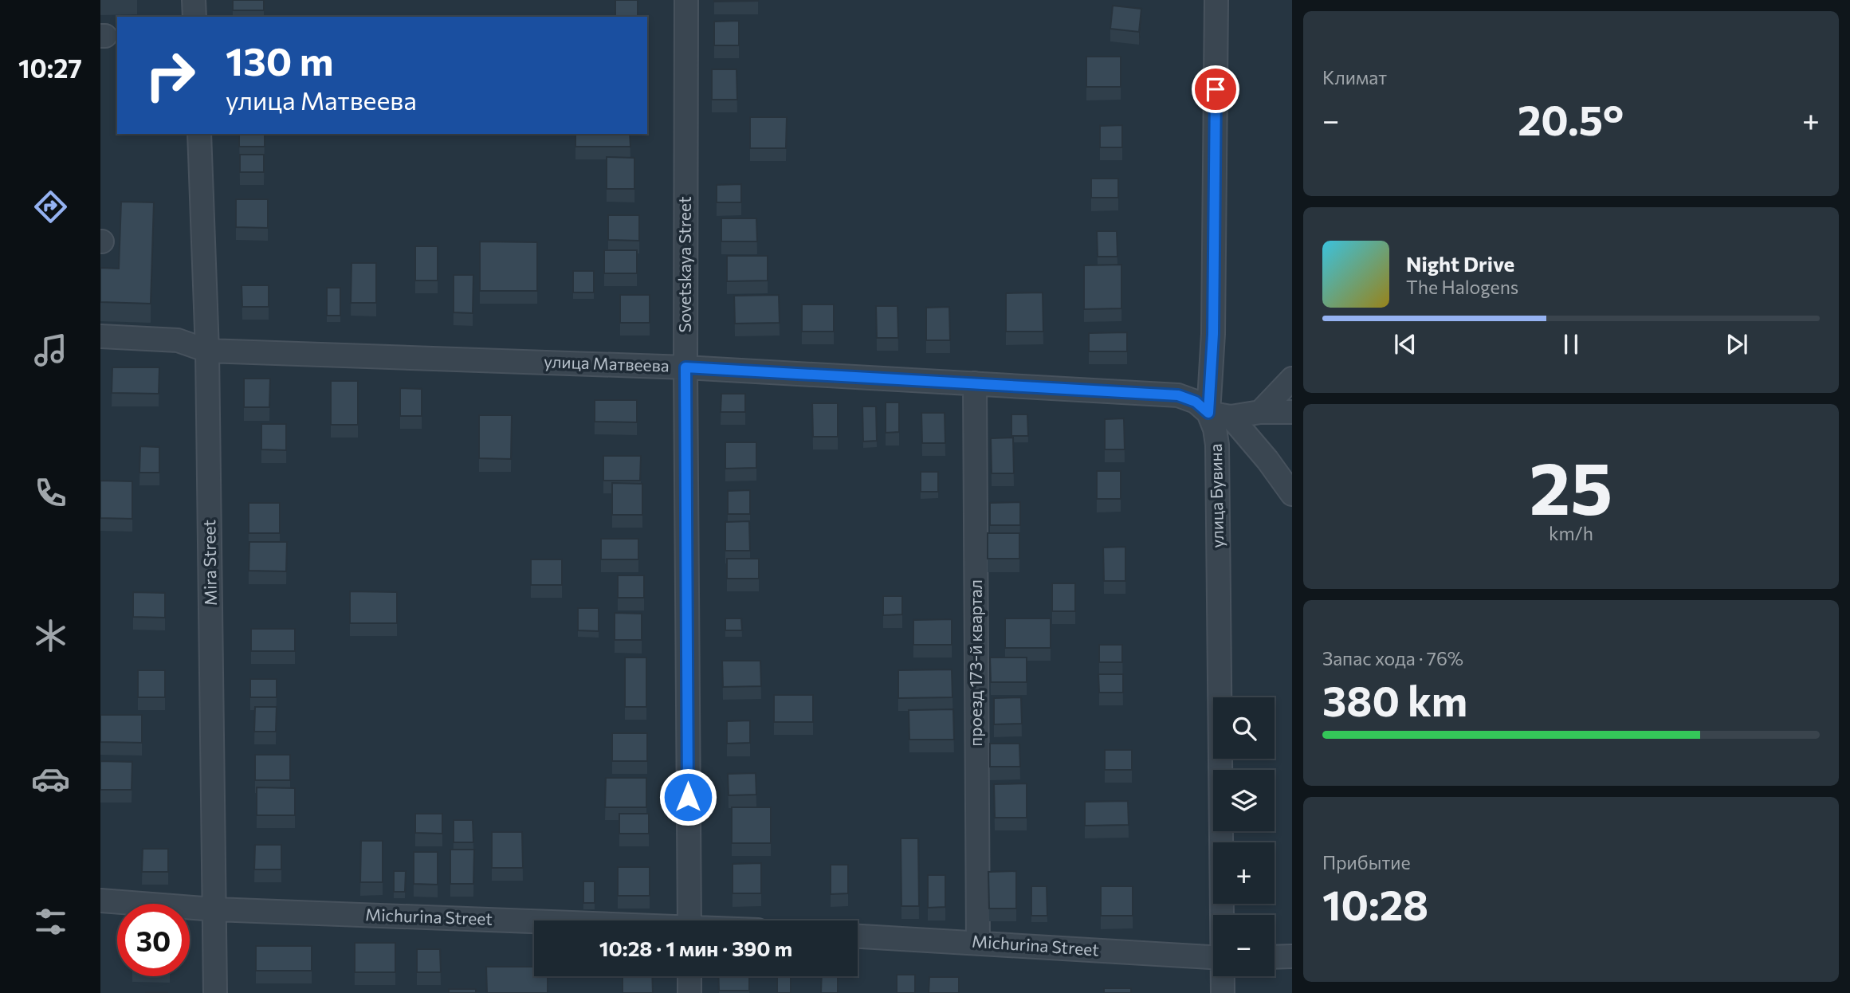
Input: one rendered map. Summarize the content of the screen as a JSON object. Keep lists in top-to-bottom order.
{
  "streets": {
    "street": [
      "Sovetskaya Street",
      "улица Матвеева",
      "улица Бувина",
      "Mira Street",
      "проезд 173-й квартал",
      "Michurina Street"
    ]
  },
  "crossings": [
    ["Sovetskaya Street", "улица Матвеева"],
    ["улица Матвеева", "улица Бувина"],
    ["улица Матвеева", "Mira Street"],
    ["улица Матвеева", "проезд 173-й квартал"],
    ["Mira Street", "Michurina Street"],
    ["проезд 173-й квартал", "Michurina Street"]
  ],
  "page": {
    "tabs": "10:27",
    "tile": [
      "Климат",
      ["25", "km/h"],
      ["Запас хода · 76%", "380 km"],
      ["Прибытие", "10:28"]
    ],
    "turn": ["130 m", "улица Матвеева"],
    "heat": ["−", "20.5°", "+"],
    "song": ["Night Drive", "The Halogens"],
    "map_buttons": ["+", "−"],
    "limit": "30",
    "trip": "10:28 · 1 мин · 390 m"
  }
}
